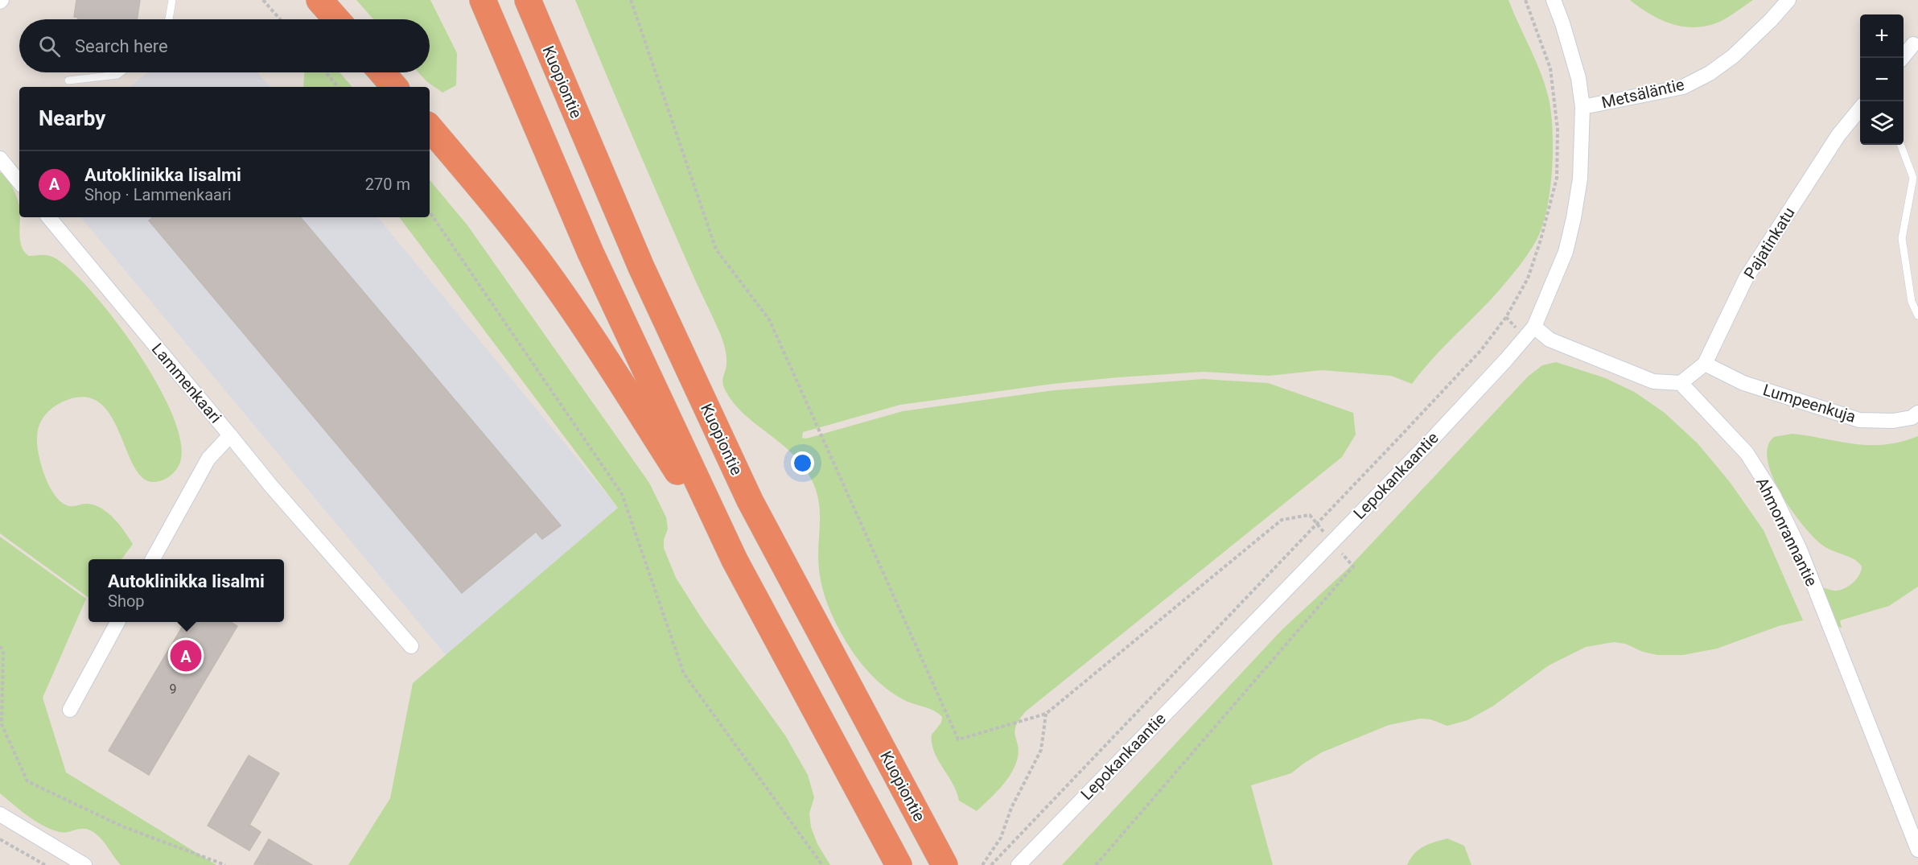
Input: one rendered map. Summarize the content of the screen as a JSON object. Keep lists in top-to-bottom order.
{
  "streets": {
    "highway": ["Kuopiontie"],
    "street": [
      "Metsäläntie",
      "Pajatinkatu",
      "Lammenkaari",
      "Lumpeenkuja",
      "Lepokankaantie",
      "Ahmonrannantie"
    ]
  },
  "crossings": [
    ["Metsäläntie", "Lepokankaantie"],
    ["Pajatinkatu", "Lumpeenkuja"],
    ["Pajatinkatu", "Ahmonrannantie"]
  ],
  "house_numbers": ["9"],
  "page": {
    "map_buttons": ["+", "−"],
    "search": "Search here",
    "heading": "Nearby",
    "list": [
      {
        "mark": "A",
        "name": "Autoklinikka Iisalmi",
        "note": "Shop · Lammenkaari",
        "value": "270 m"
      }
    ],
    "popup": ["Autoklinikka Iisalmi", "Shop"],
    "pins": "A"
  }
}
